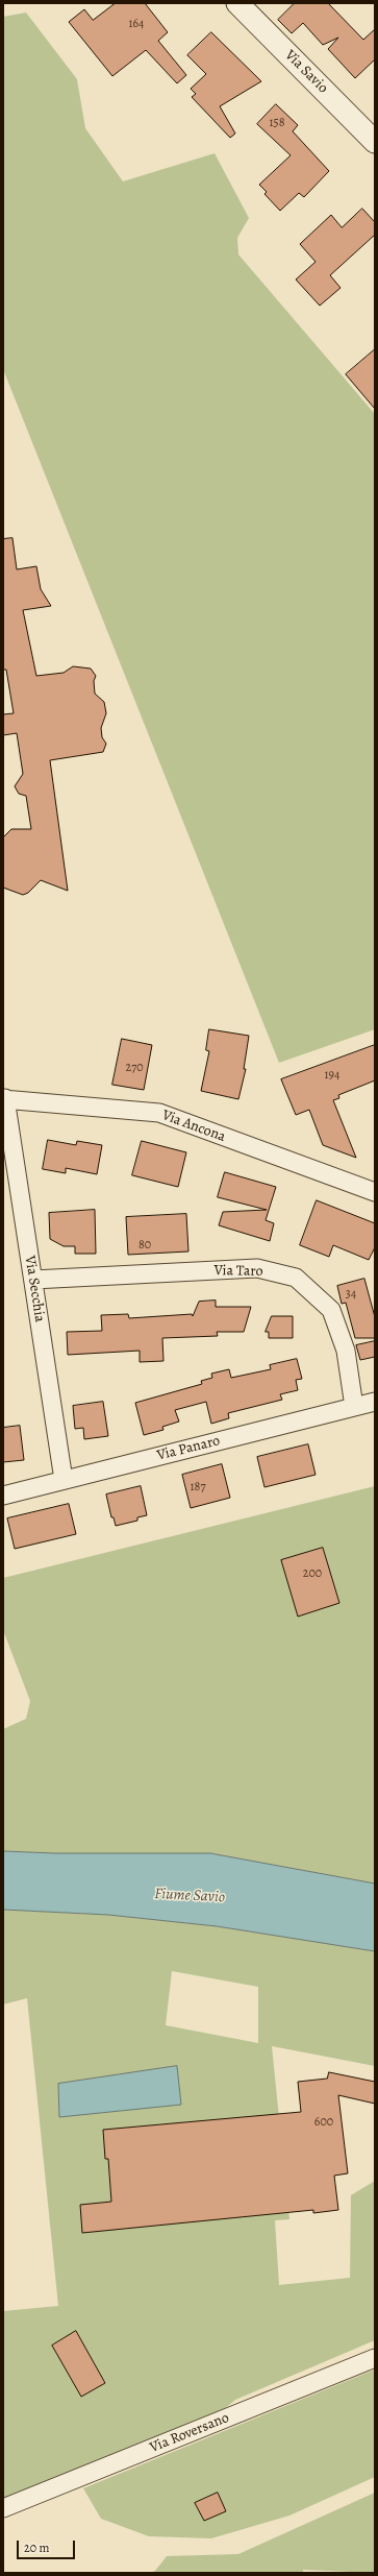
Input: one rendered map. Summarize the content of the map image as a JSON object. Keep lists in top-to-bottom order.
{
  "streets": {
    "street": [
      "Via Savio",
      "Via Ancona",
      "Via Taro",
      "Via Secchia",
      "Via Panaro",
      "Via Roversano"
    ]
  },
  "crossings": [
    ["Via Ancona", "Via Secchia"],
    ["Via Taro", "Via Secchia"],
    ["Via Taro", "Via Panaro"],
    ["Via Secchia", "Via Panaro"]
  ],
  "water": ["Fiume Savio"],
  "house_numbers": [
    "164",
    "158",
    "270",
    "194",
    "80",
    "34",
    "187",
    "200",
    "600"
  ],
  "scale_bar": "20 m"
}
